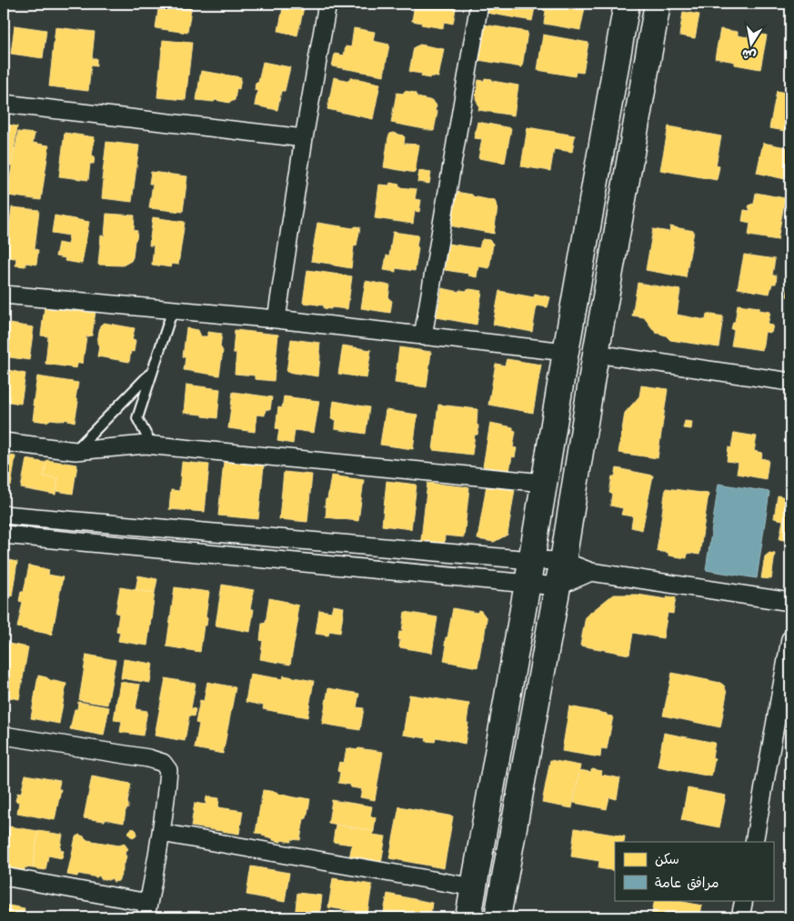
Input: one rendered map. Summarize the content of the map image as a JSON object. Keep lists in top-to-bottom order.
{
  "legend": ["سكن", "مرافق عامة"],
  "north": "bottom"
}
